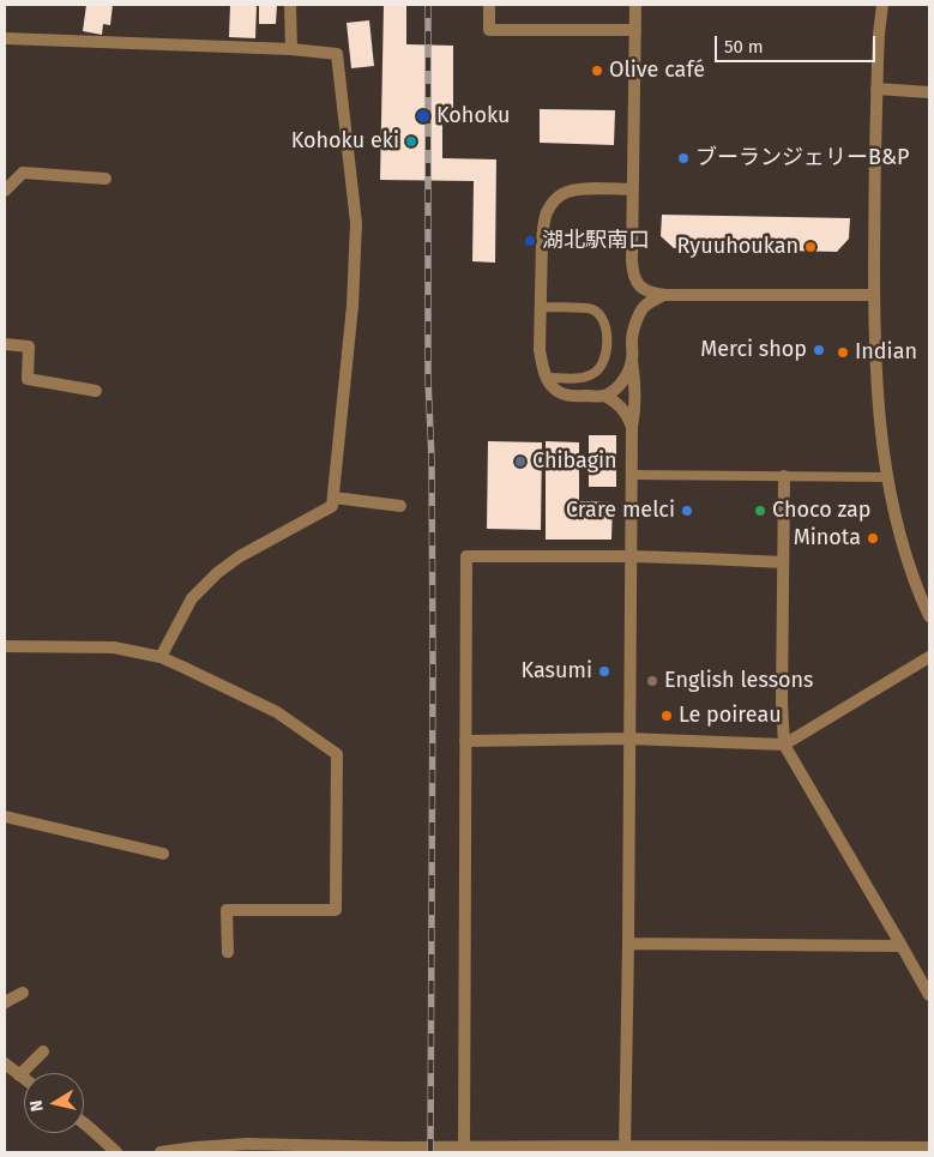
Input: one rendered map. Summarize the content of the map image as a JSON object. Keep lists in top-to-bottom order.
{
  "places": [
    "Olive café",
    "Kohoku",
    "Kohoku eki",
    "ブーランジェリーB&P",
    "湖北駅南口",
    "Ryuuhoukan",
    "Merci shop",
    "Indian",
    "Chibagin",
    "Crare melci",
    "Choco zap",
    "Minota",
    "Kasumi",
    "English lessons",
    "Le poireau"
  ],
  "scale_bar": "50 m",
  "north": "left"
}
